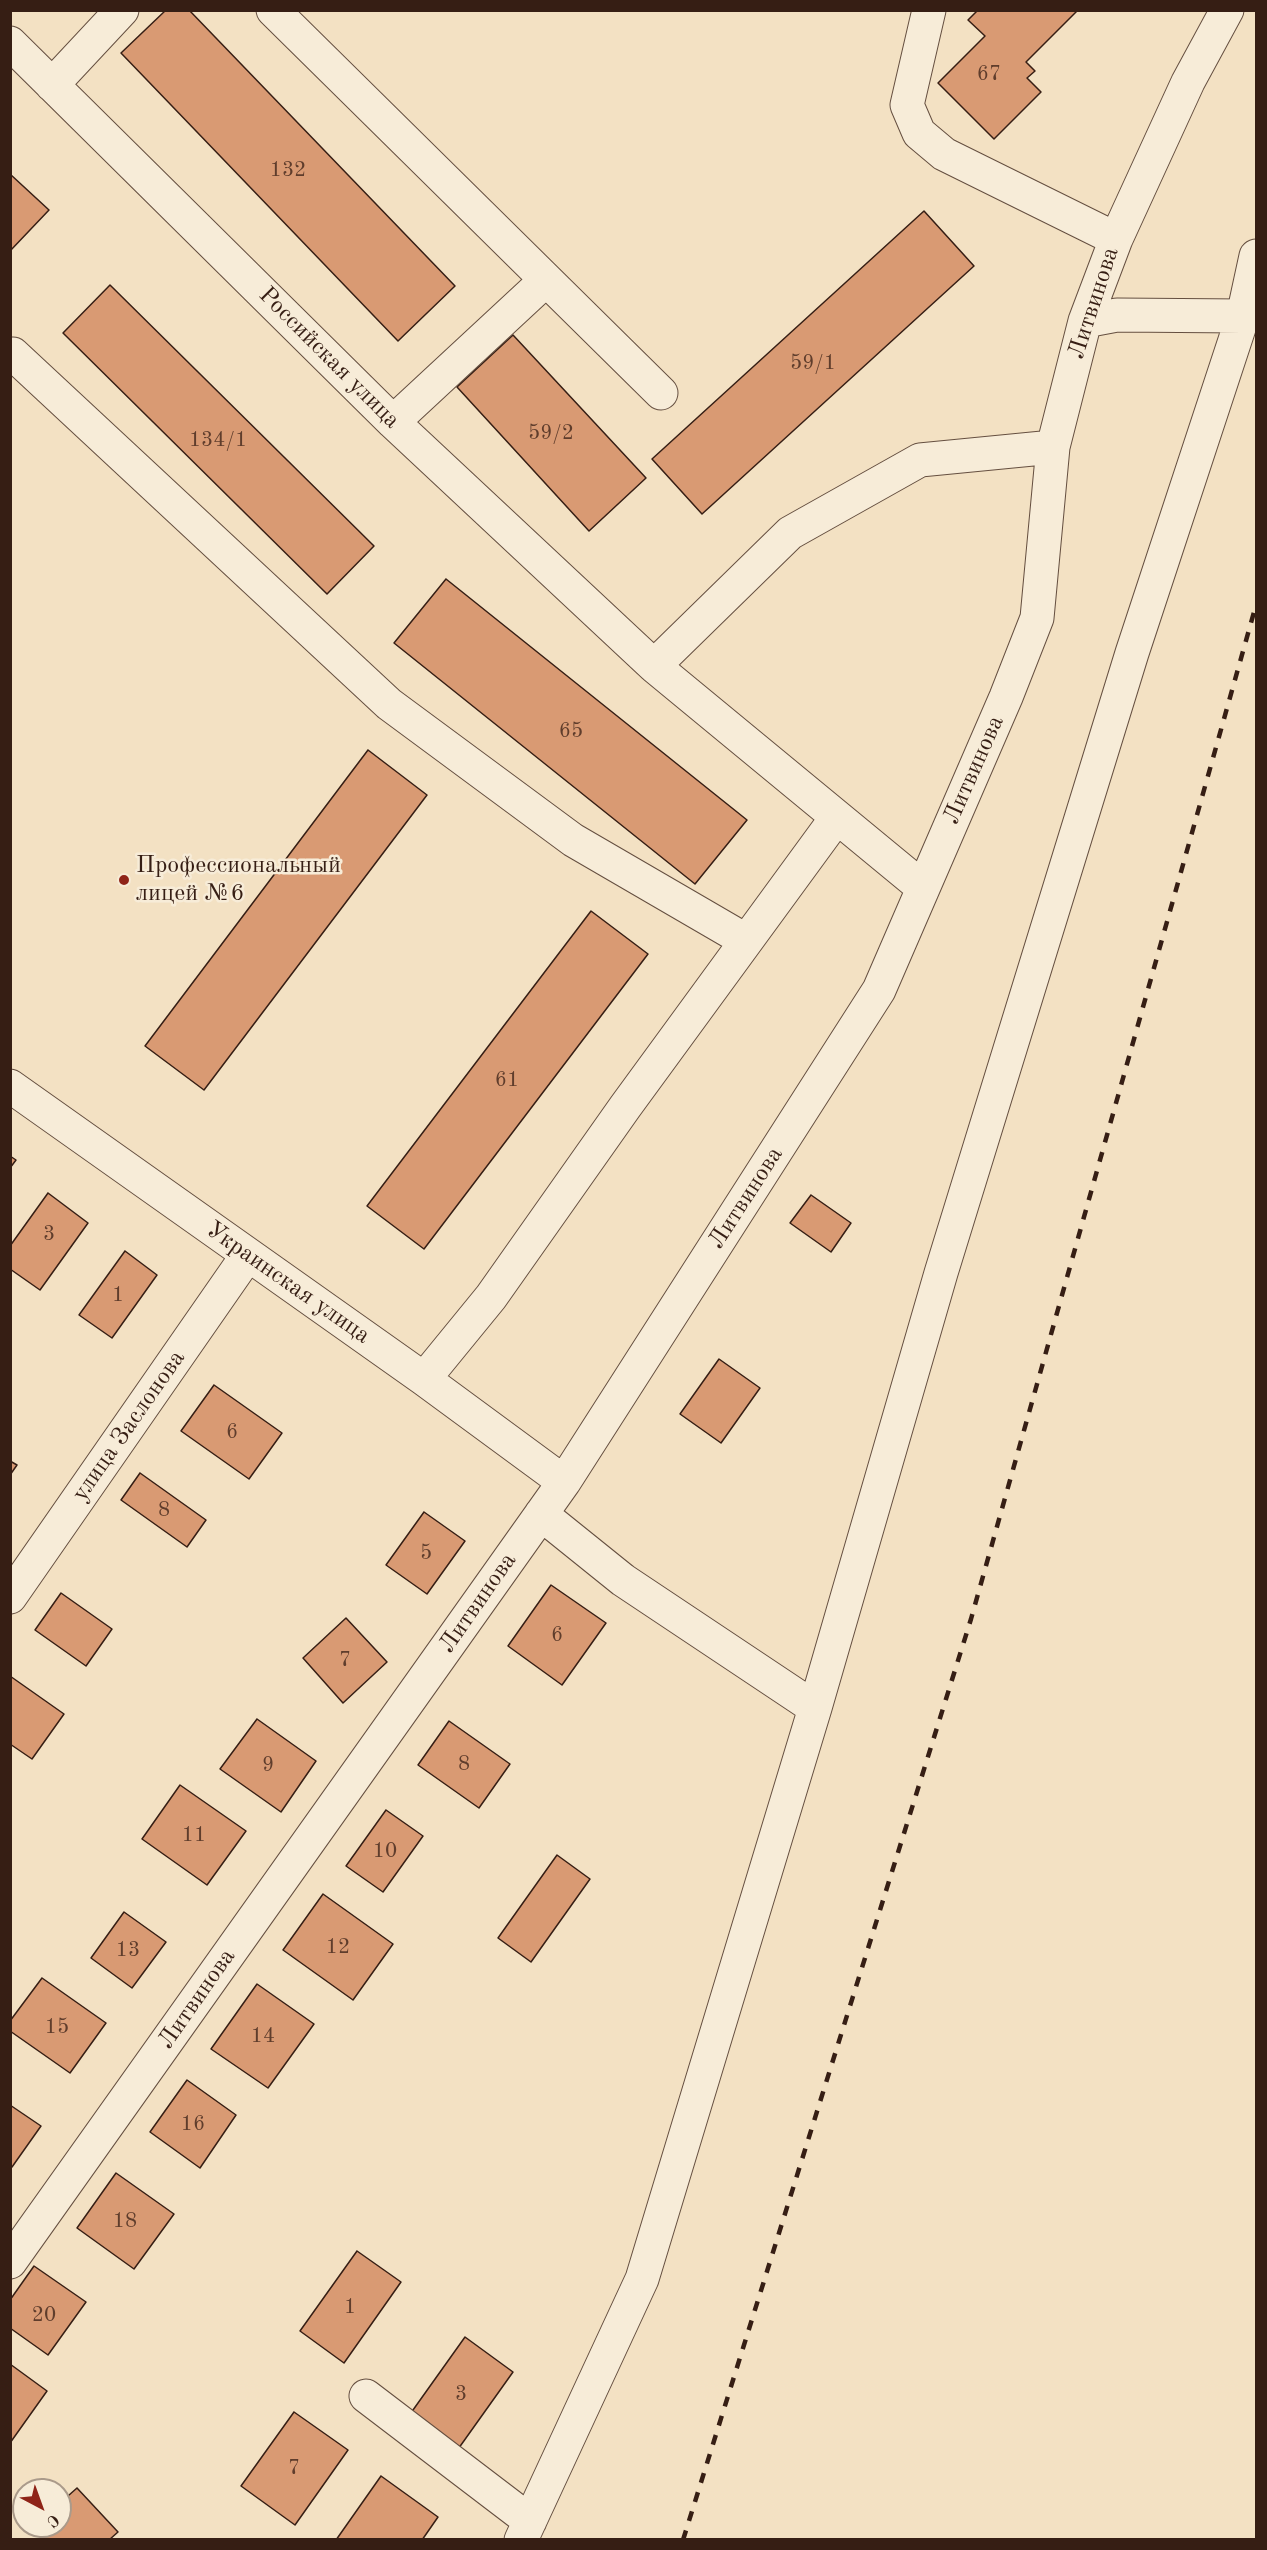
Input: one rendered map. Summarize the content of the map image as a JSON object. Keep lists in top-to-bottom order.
{
  "streets": {
    "street": [
      "Литвинова",
      "Российская улица",
      "Украинская улица",
      "улица Заслонова"
    ]
  },
  "crossings": [
    ["Литвинова", "Российская улица"],
    ["Литвинова", "Украинская улица"],
    ["Украинская улица", "улица Заслонова"]
  ],
  "places": ["Профессиональный лицей №6"],
  "house_numbers": [
    "67",
    "132",
    "59/1",
    "59/2",
    "134/1",
    "65",
    "61",
    "3",
    "1",
    "6",
    "8",
    "5",
    "6",
    "7",
    "8",
    "9",
    "11",
    "10",
    "12",
    "13",
    "15",
    "14",
    "16",
    "18",
    "1",
    "20",
    "3",
    "7"
  ],
  "north": "bottom right"
}
